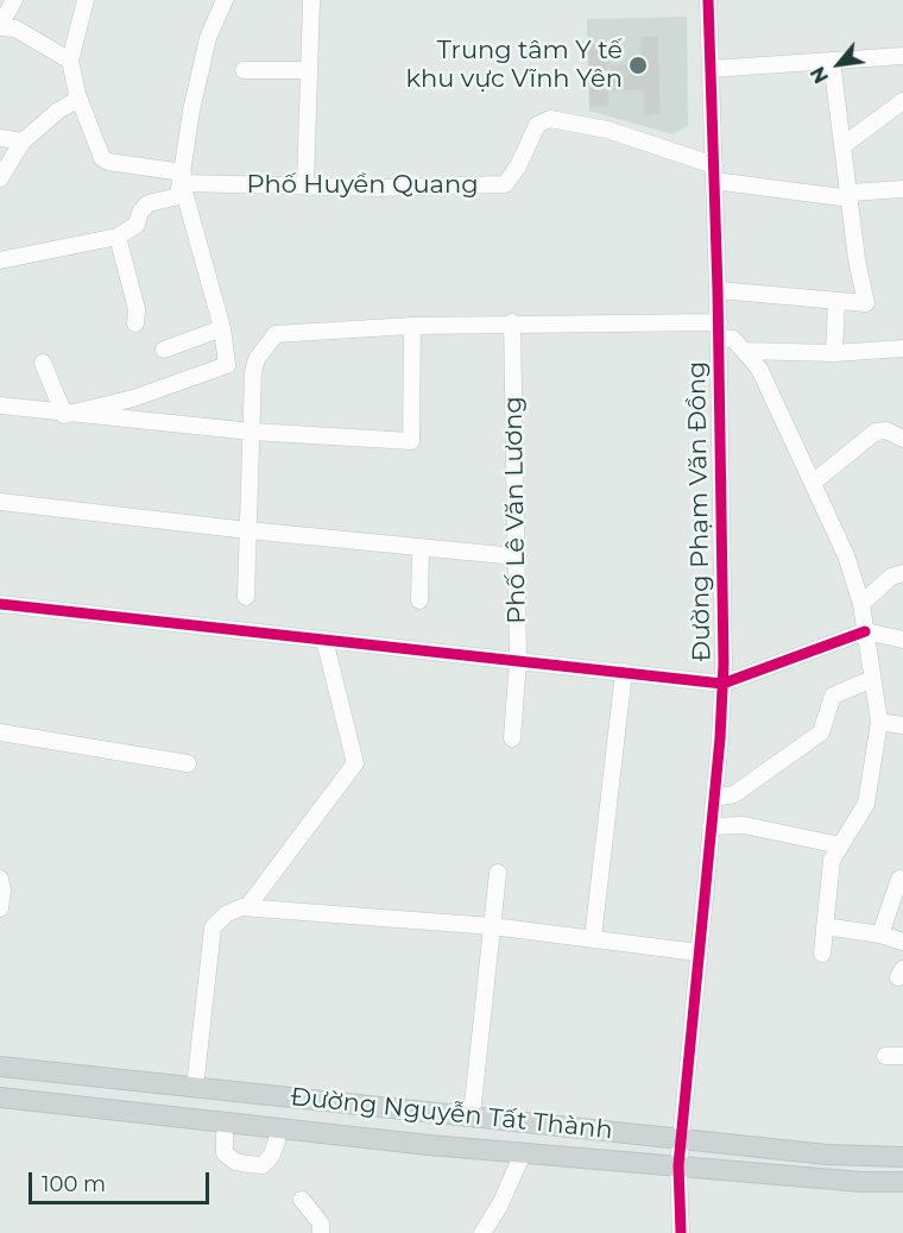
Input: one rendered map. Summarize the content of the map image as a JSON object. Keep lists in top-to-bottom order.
{
  "streets": {
    "main road": ["Đường Nguyễn Tất Thành"],
    "street": ["Phố Huyền Quang", "Phố Lê Văn Lương", "Đường Phạm Văn Đồng"]
  },
  "crossings": [
    ["Phố Huyền Quang", "Đường Phạm Văn Đồng"],
    ["Đường Phạm Văn Đồng", "Đường Nguyễn Tất Thành"]
  ],
  "places": ["Trung tâm Y tế khu vực Vĩnh Yên"],
  "scale_bar": "100 m",
  "north": "bottom left"
}
